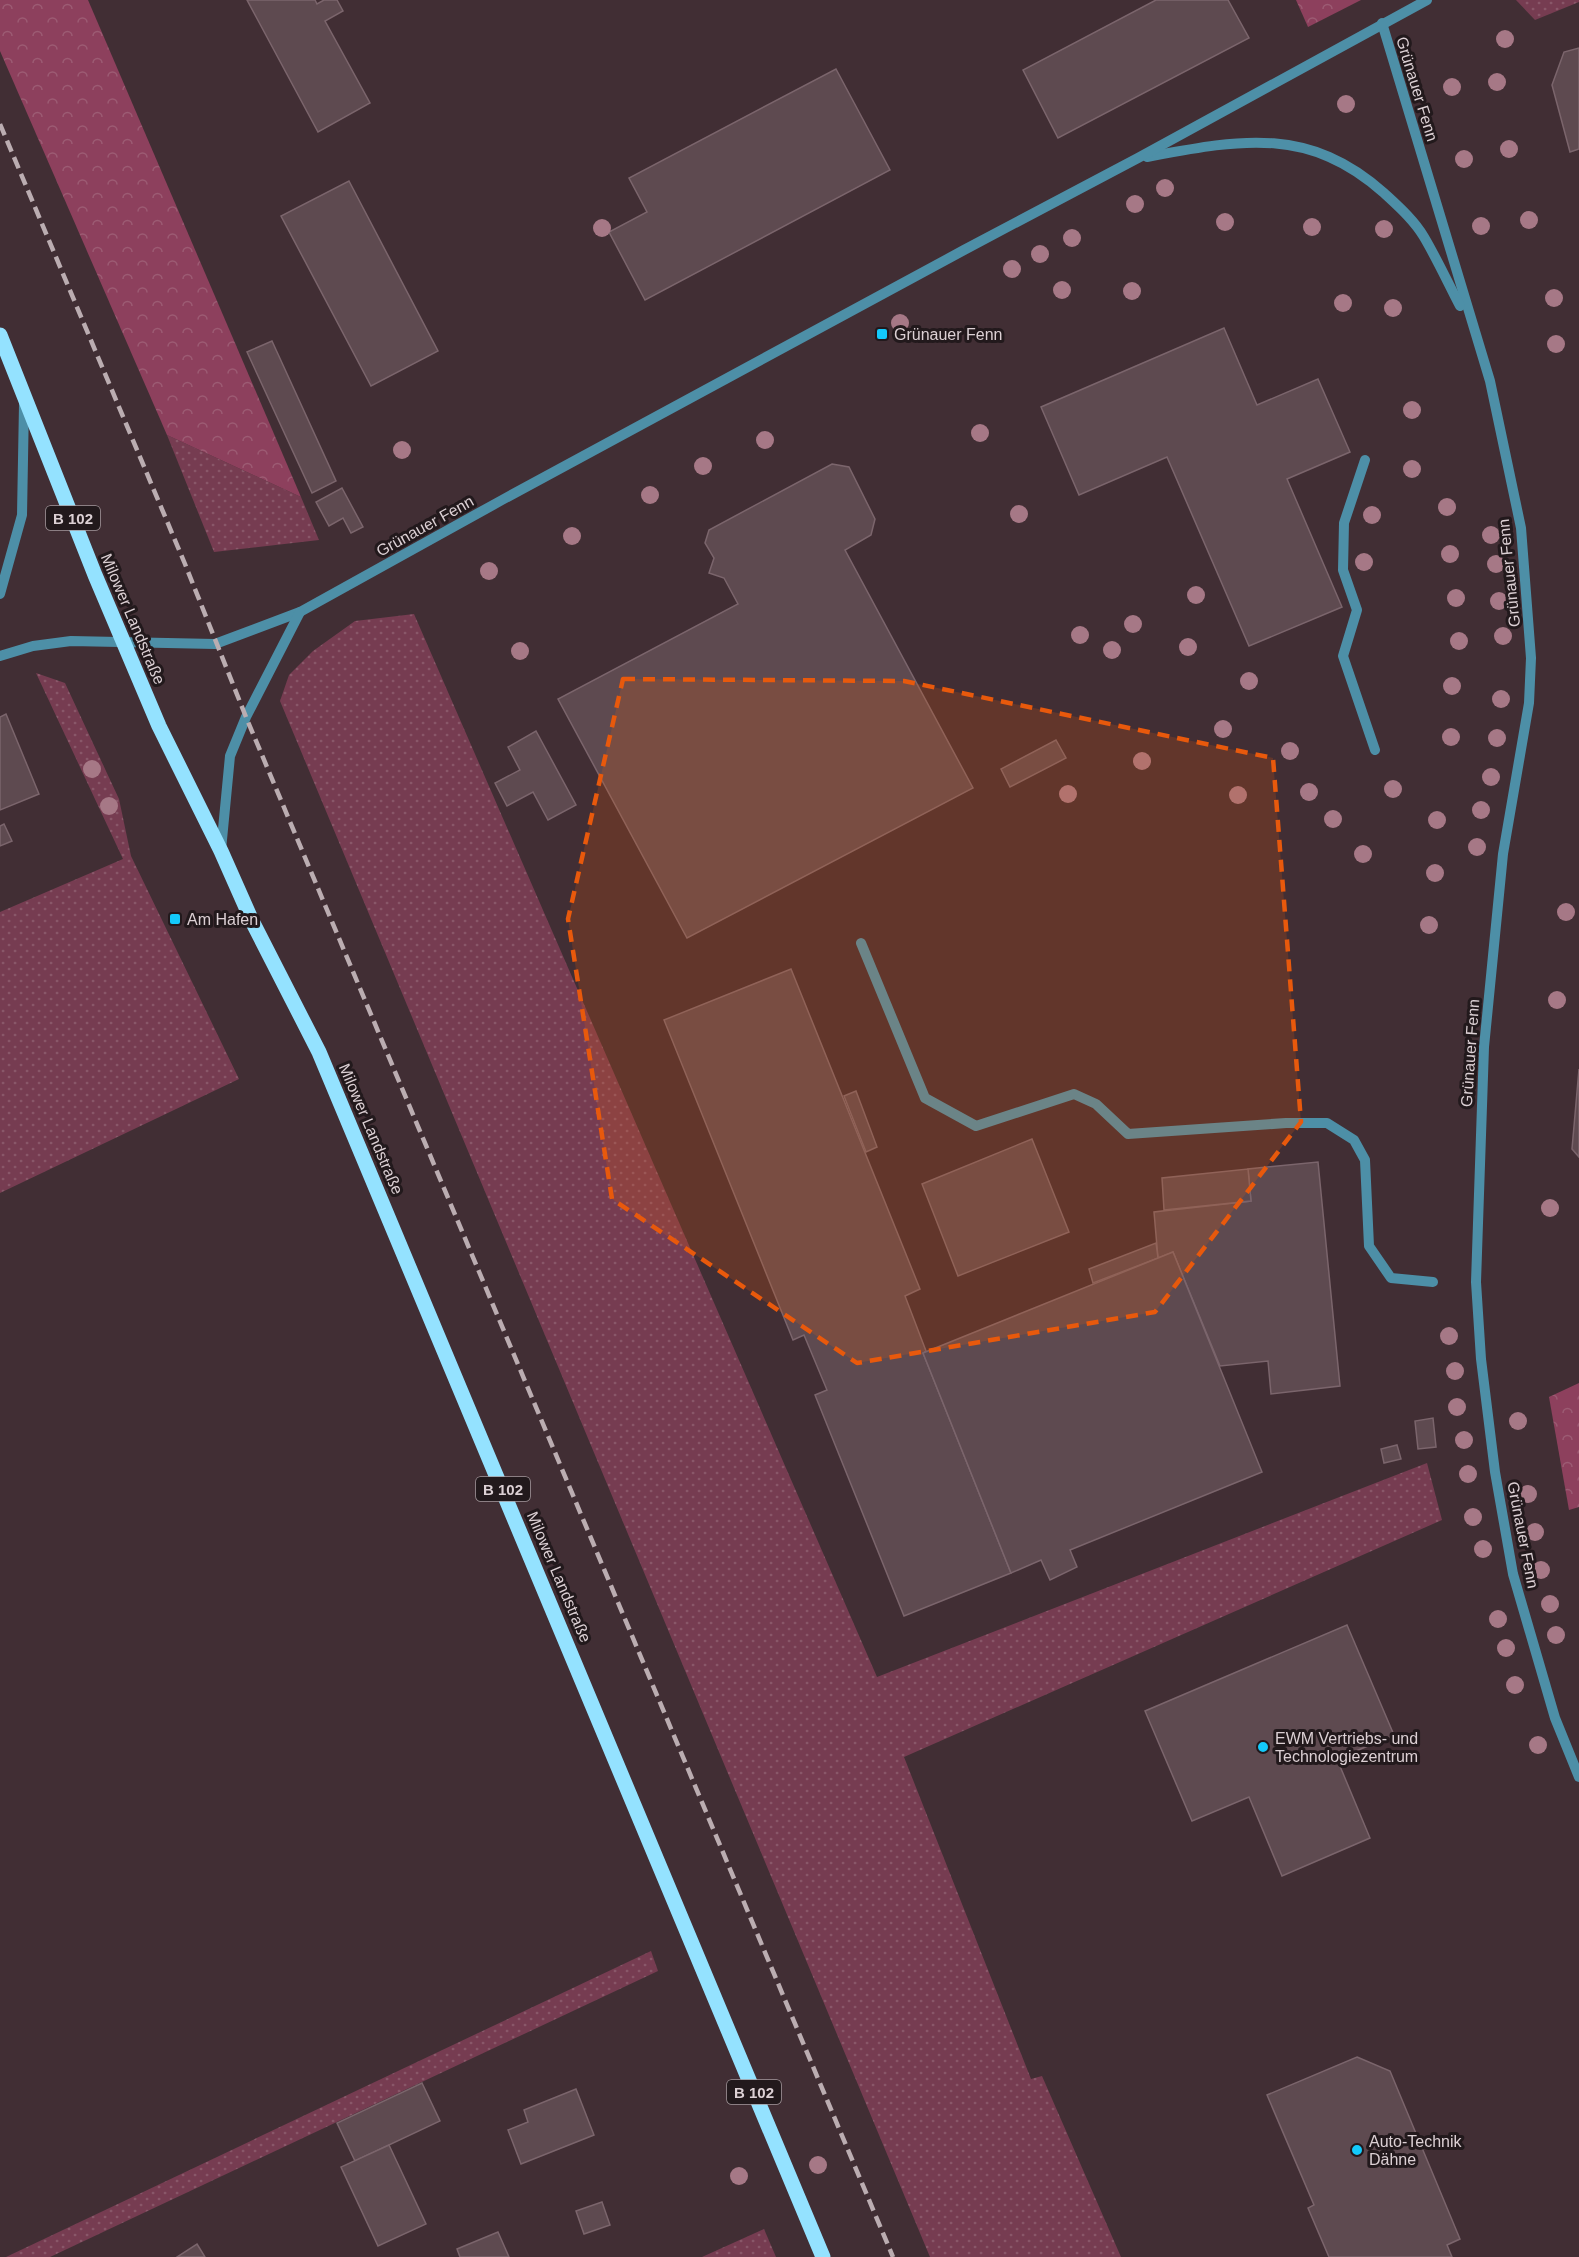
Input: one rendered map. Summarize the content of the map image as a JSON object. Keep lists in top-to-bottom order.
{
  "streets": {
    "main road": ["B 102", "Milower Landstraße"],
    "street": ["Grünauer Fenn"]
  },
  "crossings": [
    ["Grünauer Fenn", "Milower Landstraße"]
  ],
  "places": {
    "transit": ["Grünauer Fenn", "Am Hafen"],
    "other": ["EWM Vertriebs- und Technologiezentrum", "Auto-Technik Dähne"]
  }
}
